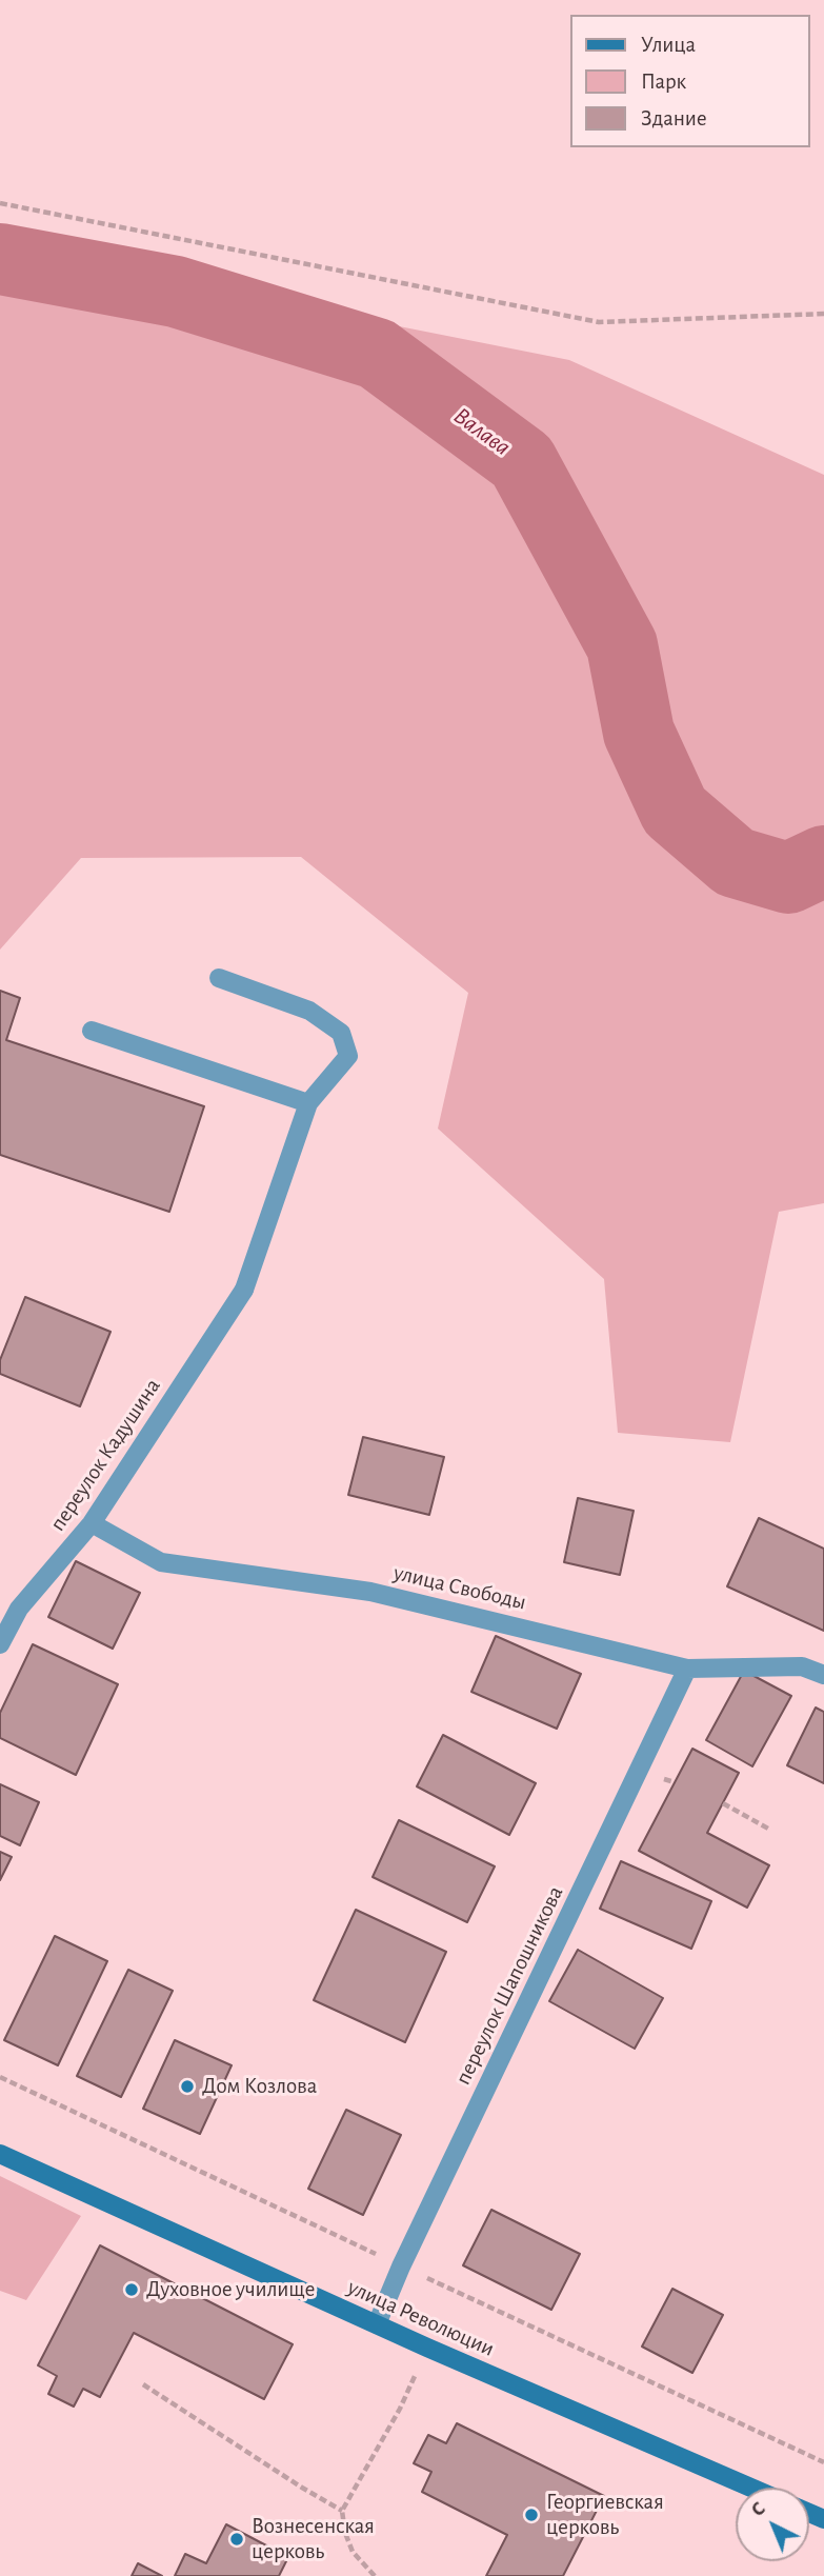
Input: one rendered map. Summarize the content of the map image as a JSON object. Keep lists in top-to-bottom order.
{
  "streets": {
    "main road": ["улица Революции"],
    "street": ["переулок Кадушина", "улица Свободы", "переулок Шапошникова"]
  },
  "crossings": [
    ["переулок Кадушина", "улица Свободы"],
    ["улица Свободы", "переулок Шапошникова"],
    ["переулок Шапошникова", "улица Революции"]
  ],
  "water": ["Валава"],
  "places": [
    "Дом Козлова",
    "Духовное училище",
    "Георгиевская церковь",
    "Вознесенская церковь"
  ],
  "legend": ["Улица", "Парк", "Здание"],
  "north": "top left"
}
